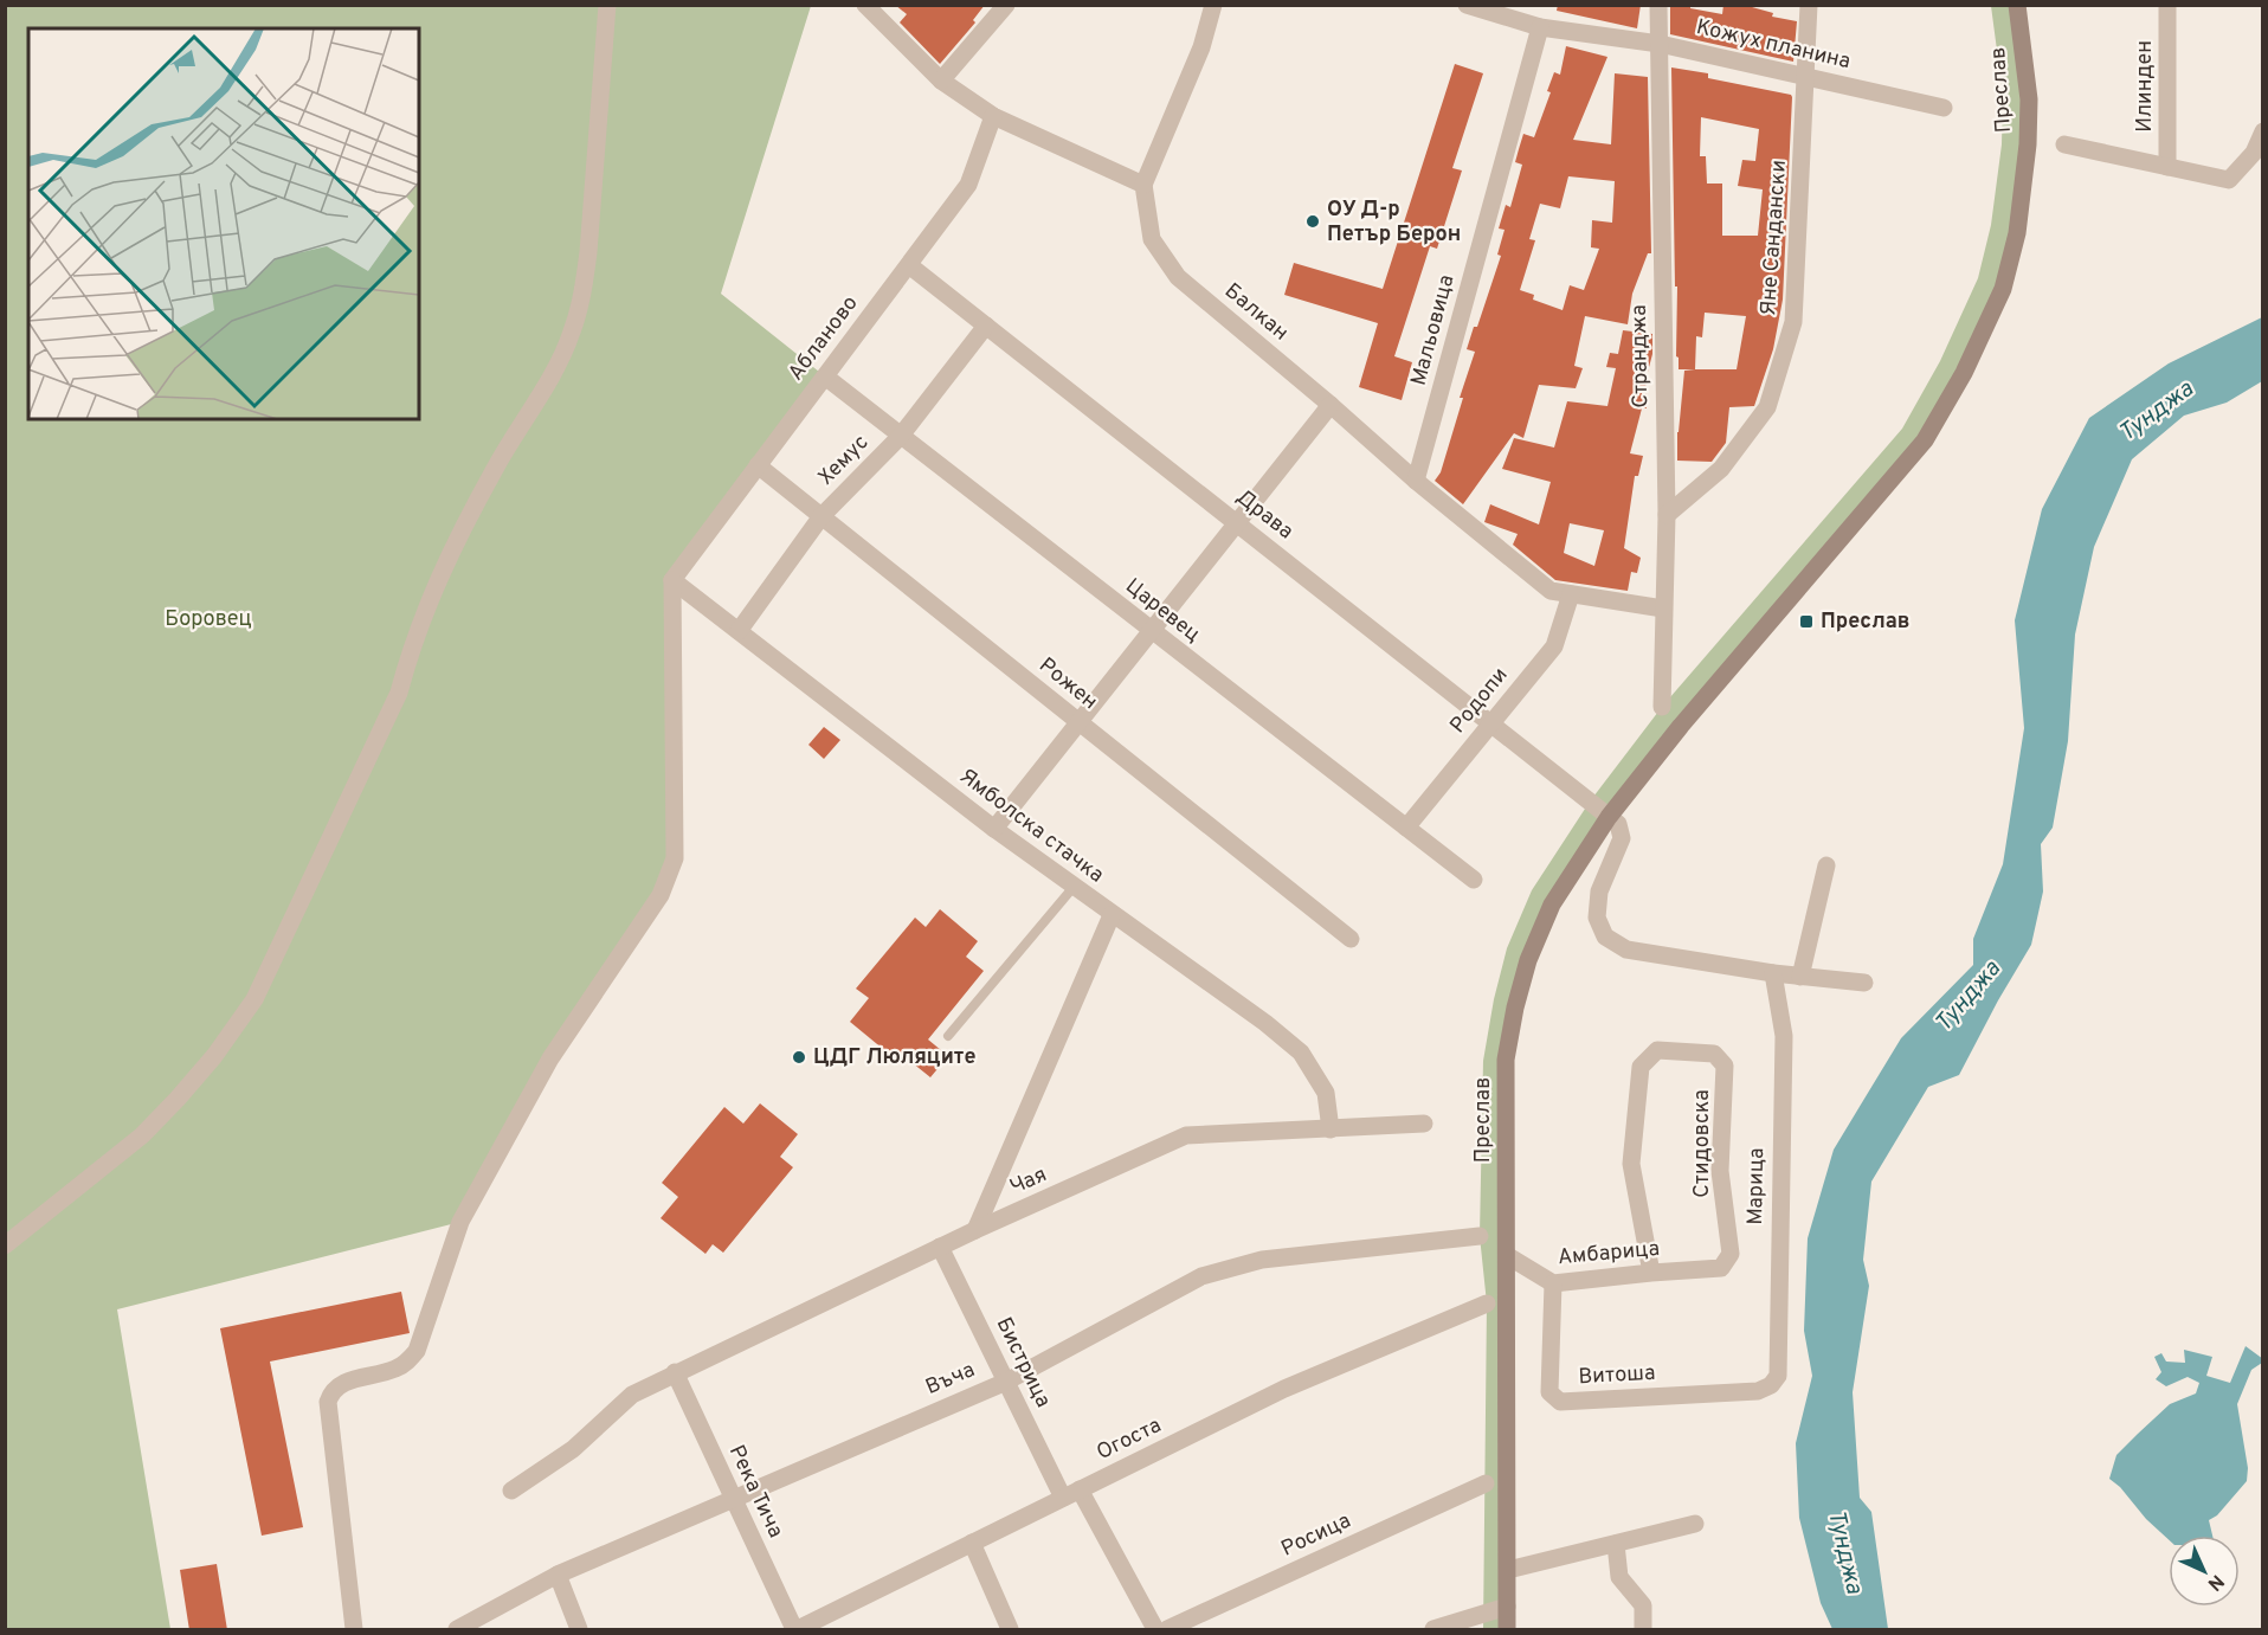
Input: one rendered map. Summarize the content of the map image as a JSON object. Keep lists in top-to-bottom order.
{
  "streets": {
    "main road": ["Преслав"],
    "street": [
      "Кожух планина",
      "Илинден",
      "Яне Сандански",
      "Балкан",
      "Мальовица",
      "Абланово",
      "Странджа",
      "Хемус",
      "Драва",
      "Царевец",
      "Рожен",
      "Родопи",
      "Ямболска стачка",
      "Стидовска",
      "Чая",
      "Марица",
      "Амбарица",
      "Бистрица",
      "Витоша",
      "Въча",
      "Огоста",
      "Река Тича",
      "Росица"
    ]
  },
  "crossings": [
    ["Кожух планина", "Яне Сандански"],
    ["Кожух планина", "Мальовица"],
    ["Кожух планина", "Странджа"],
    ["Преслав", "Драва"],
    ["Преслав", "Амбарица"],
    ["Яне Сандански", "Странджа"],
    ["Балкан", "Мальовица"],
    ["Балкан", "Странджа"],
    ["Балкан", "Родопи"],
    ["Абланово", "Драва"],
    ["Абланово", "Царевец"],
    ["Абланово", "Рожен"],
    ["Абланово", "Ямболска стачка"],
    ["Хемус", "Драва"],
    ["Хемус", "Царевец"],
    ["Хемус", "Рожен"],
    ["Хемус", "Ямболска стачка"],
    ["Драва", "Родопи"],
    ["Царевец", "Родопи"],
    ["Ямболска стачка", "Чая"],
    ["Стидовска", "Амбарица"],
    ["Чая", "Бистрица"],
    ["Чая", "Река Тича"],
    ["Марица", "Витоша"],
    ["Амбарица", "Витоша"],
    ["Бистрица", "Въча"],
    ["Бистрица", "Огоста"],
    ["Въча", "Река Тича"],
    ["Огоста", "Река Тича"]
  ],
  "water": ["Тунджа"],
  "parks": ["Боровец"],
  "places": {
    "other": ["ОУ Д-р Петър Берон", "ЦДГ Люляците"],
    "transit": ["Преслав"]
  },
  "north": "bottom right"
}
